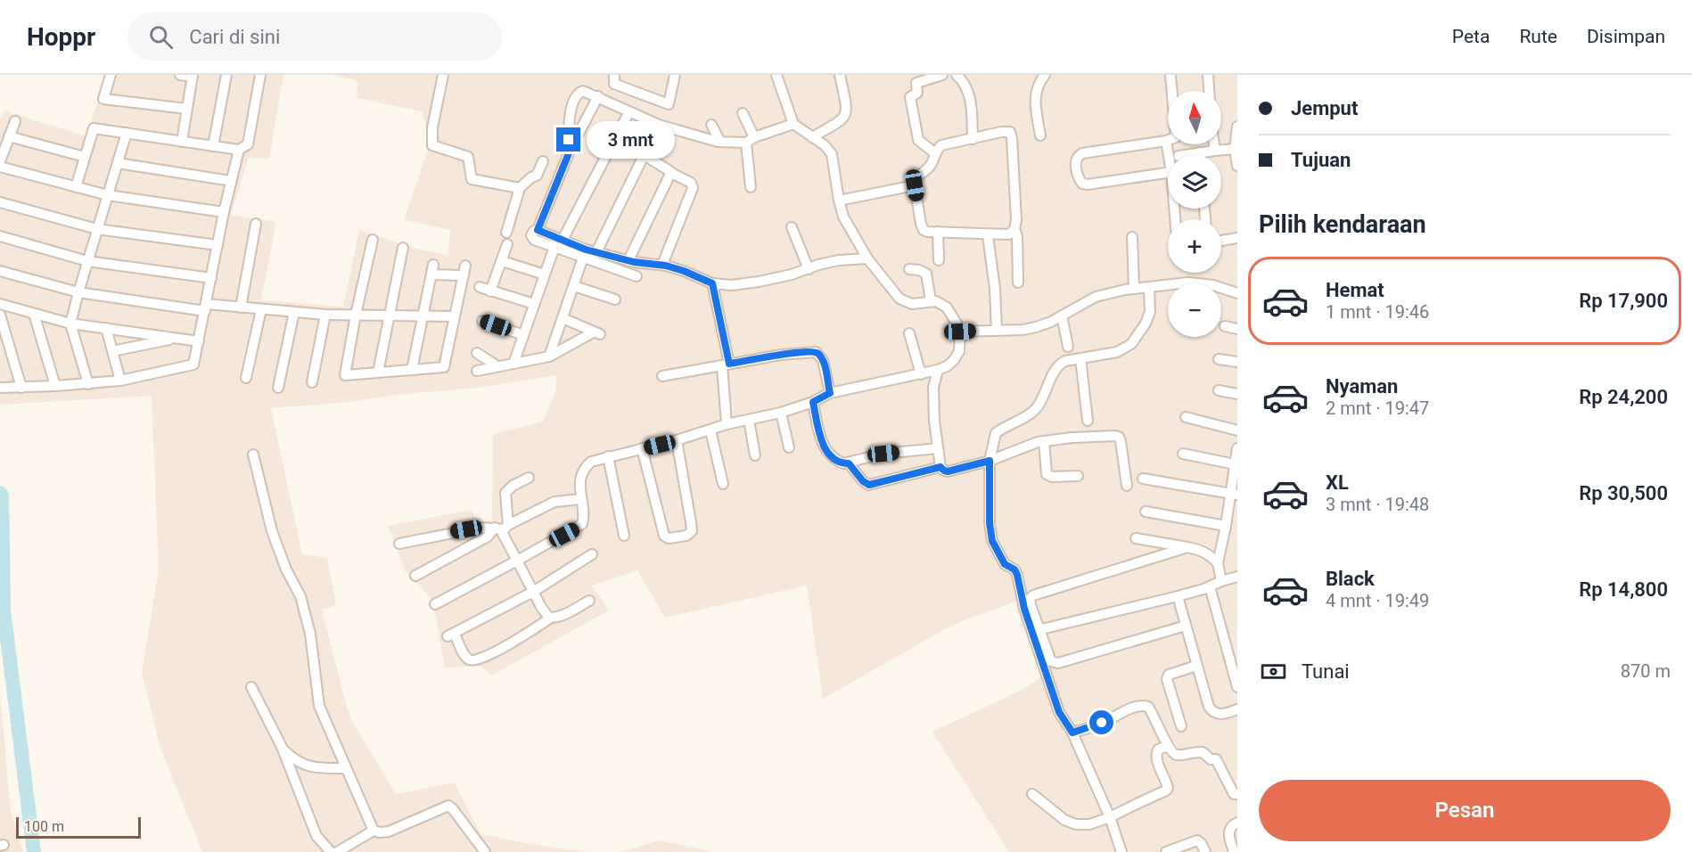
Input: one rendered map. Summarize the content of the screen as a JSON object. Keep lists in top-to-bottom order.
{
  "scale_bar": "100 m",
  "north": "top",
  "page": {
    "header": "Hoppr",
    "search": "Cari di sini",
    "nav": ["Peta", "Rute", "Disimpan"],
    "banner": ["Jemput", "Tujuan"],
    "map_buttons": ["+", "−"],
    "bubble": "3 mnt",
    "heading": "Pilih kendaraan",
    "list": [
      {
        "name": "Hemat",
        "note": "1 mnt · 19:46",
        "value": "Rp 17,900"
      },
      {
        "name": "Nyaman",
        "note": "2 mnt · 19:47",
        "value": "Rp 24,200"
      },
      {
        "name": "XL",
        "note": "3 mnt · 19:48",
        "value": "Rp 30,500"
      },
      {
        "name": "Black",
        "note": "4 mnt · 19:49",
        "value": "Rp 14,800"
      }
    ],
    "pay": ["Tunai", "870 m"],
    "buttons": "Pesan",
    "scale": "100 m"
  }
}
